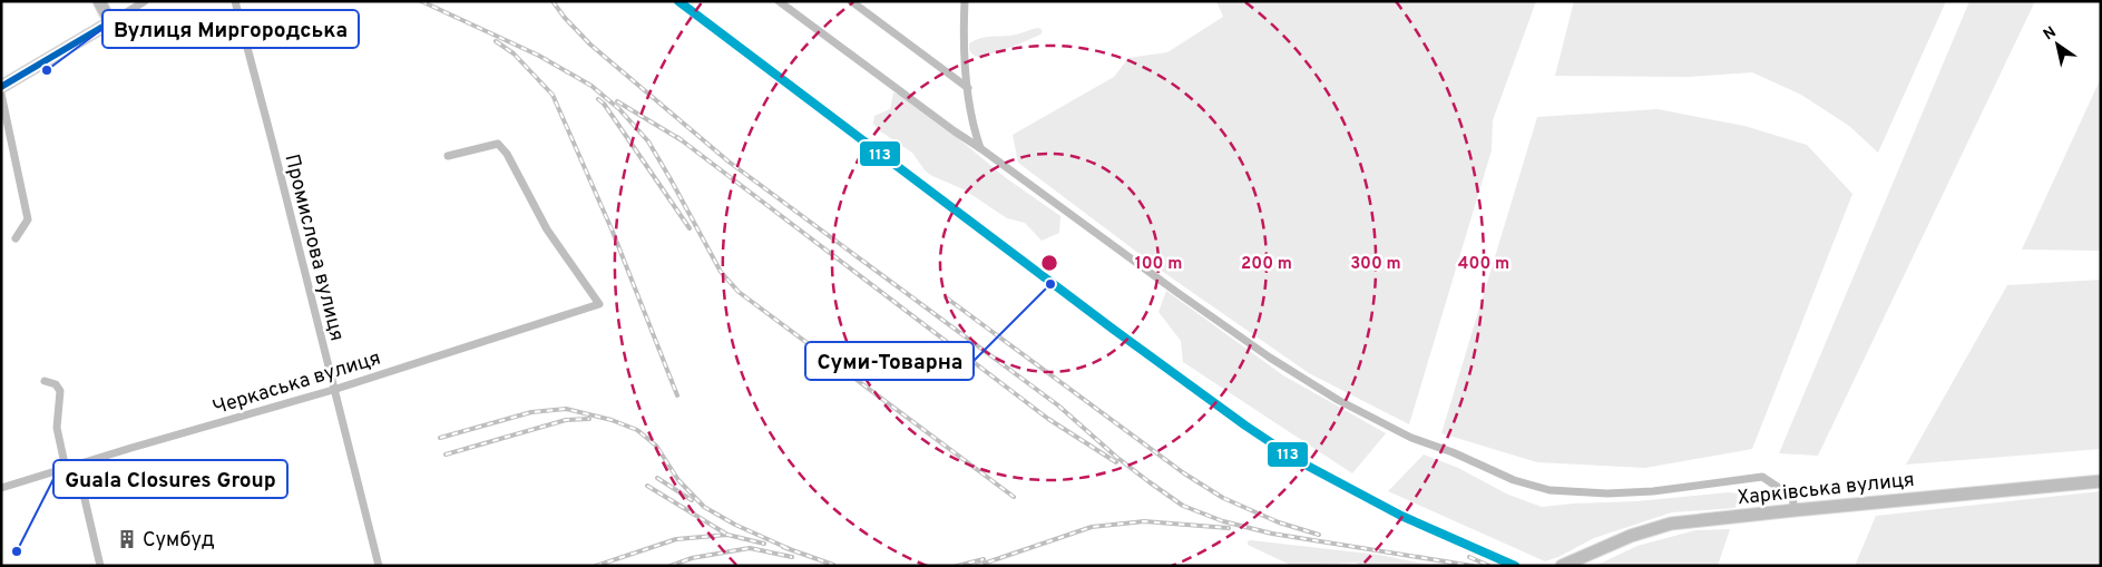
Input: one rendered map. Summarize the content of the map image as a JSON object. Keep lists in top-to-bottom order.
{
  "streets": {
    "main road": ["Харківська вулиця"],
    "street": ["Промислова вулиця", "Черкаська вулиця"]
  },
  "crossings": [
    ["Промислова вулиця", "Черкаська вулиця"]
  ],
  "places": {
    "other": ["Вулиця Миргородська", "Суми-Товарна", "Guala Closures Group"],
    "building": ["Сумбуд"]
  },
  "lines": ["transit line 113"],
  "north": "top left",
  "rings": [
    "100 m",
    "200 m",
    "300 m",
    "400 m"
  ]
}
